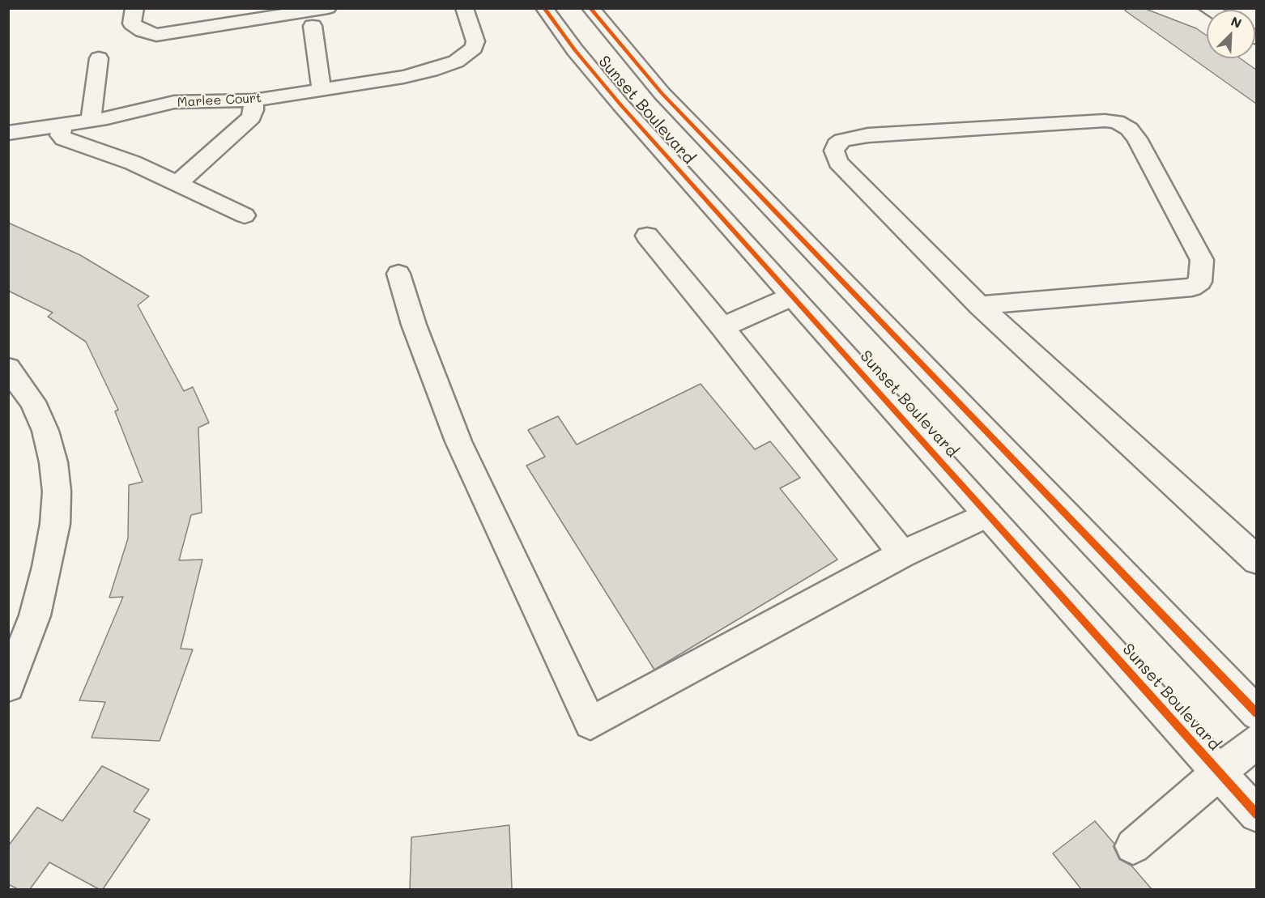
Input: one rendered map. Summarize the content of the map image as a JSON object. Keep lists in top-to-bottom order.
{
  "streets": {
    "main road": ["Marlee Court", "Sunset Boulevard"]
  },
  "north": "top right"
}
